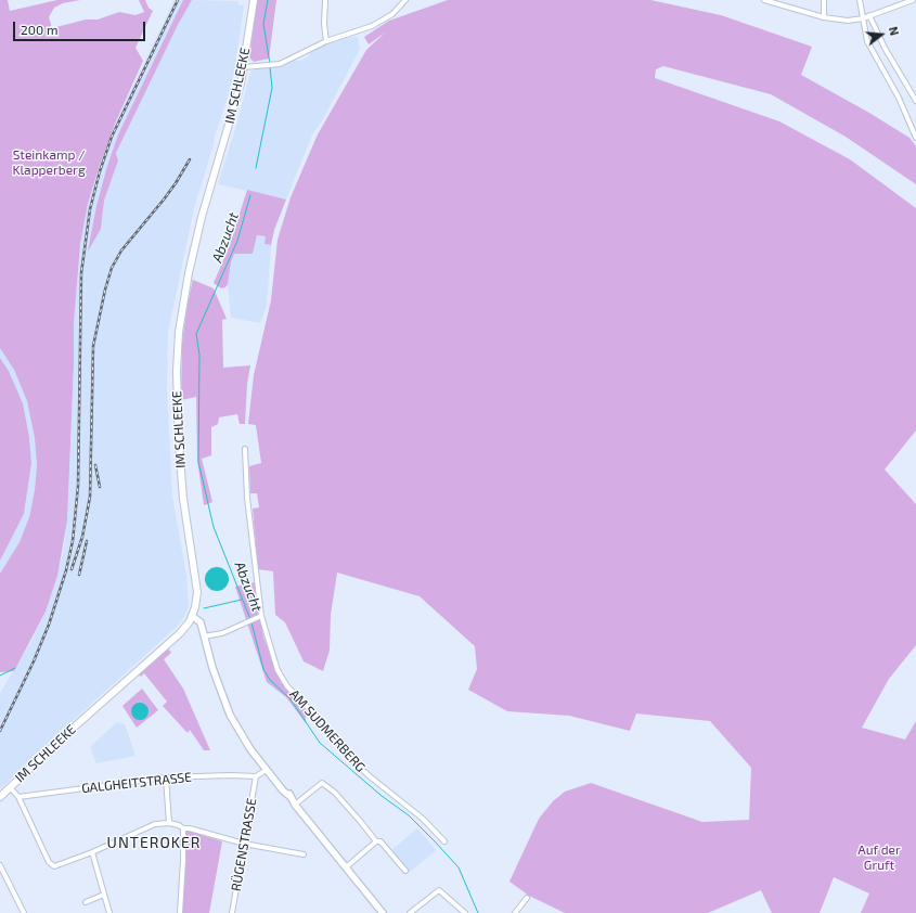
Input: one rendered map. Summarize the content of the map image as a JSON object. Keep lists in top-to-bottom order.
{
  "streets": {
    "main road": ["IM SCHLEEKE"],
    "street": ["AM SUDMERBERG", "GALGHEITSTRASSE", "RÜGENSTRASSE"]
  },
  "crossings": [
    ["GALGHEITSTRASSE", "RÜGENSTRASSE"]
  ],
  "districts": ["UNTEROKER"],
  "water": ["Abzucht"],
  "parks": ["Steinkamp / Klapperberg", "Auf der Gruft"],
  "scale_bar": "200 m",
  "north": "right"
}
